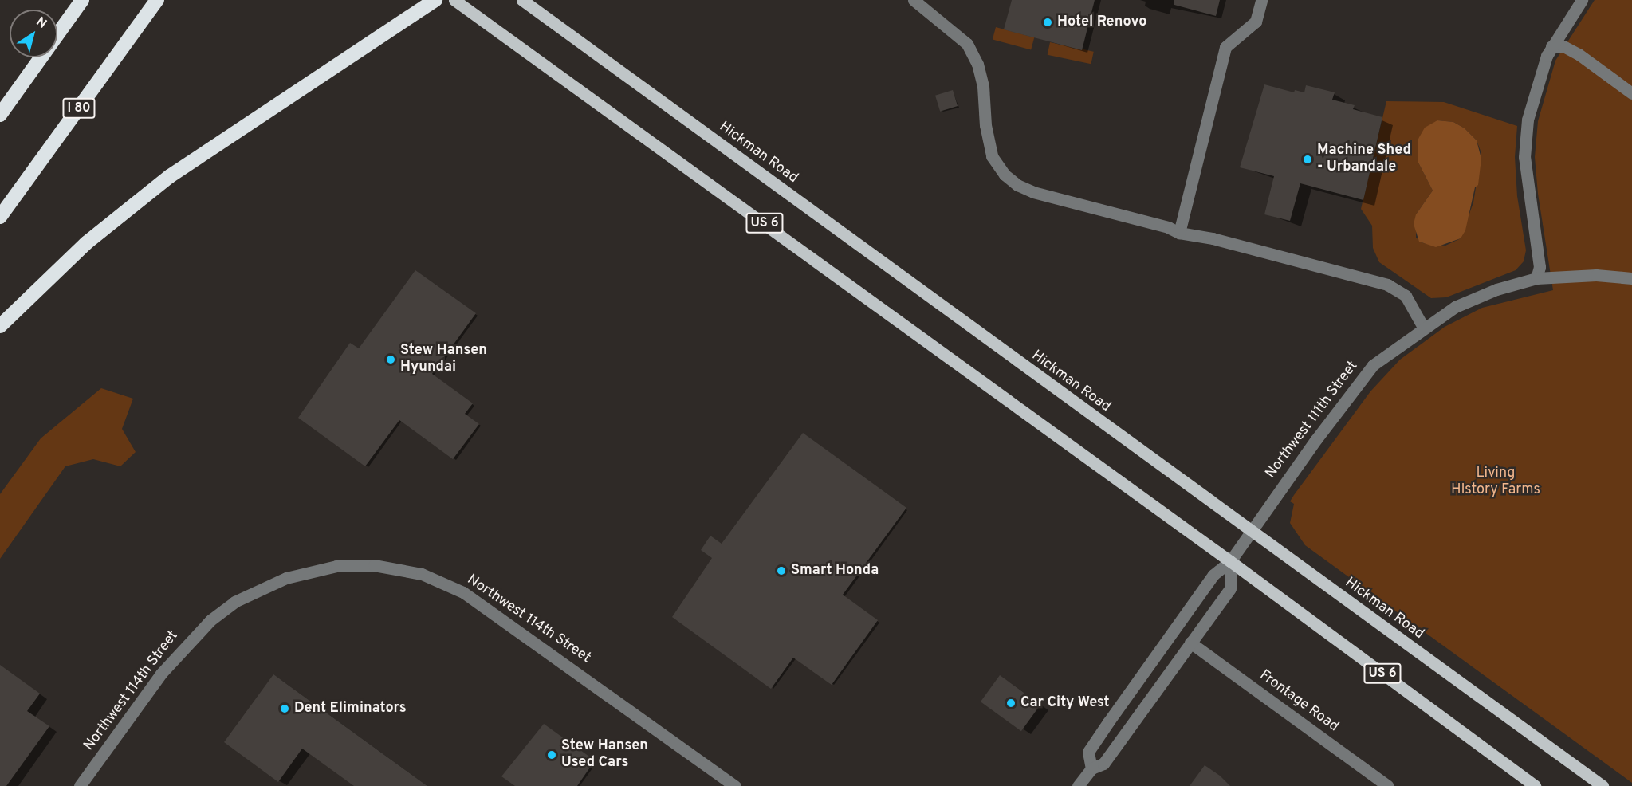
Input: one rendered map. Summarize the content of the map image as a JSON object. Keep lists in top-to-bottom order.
{
  "streets": {
    "highway": ["I 80"],
    "main road": ["Hickman Road", "US 6"],
    "street": ["Northwest 111th Street", "Northwest 114th Street", "Frontage Road"]
  },
  "crossings": [
    ["Hickman Road", "Northwest 111th Street"],
    ["US 6", "Northwest 111th Street"]
  ],
  "parks": ["Living History Farms"],
  "places": [
    "Hotel Renovo",
    "Machine Shed - Urbandale",
    "Stew Hansen Hyundai",
    "Smart Honda",
    "Car City West",
    "Dent Eliminators",
    "Stew Hansen Used Cars"
  ],
  "north": "top right"
}
